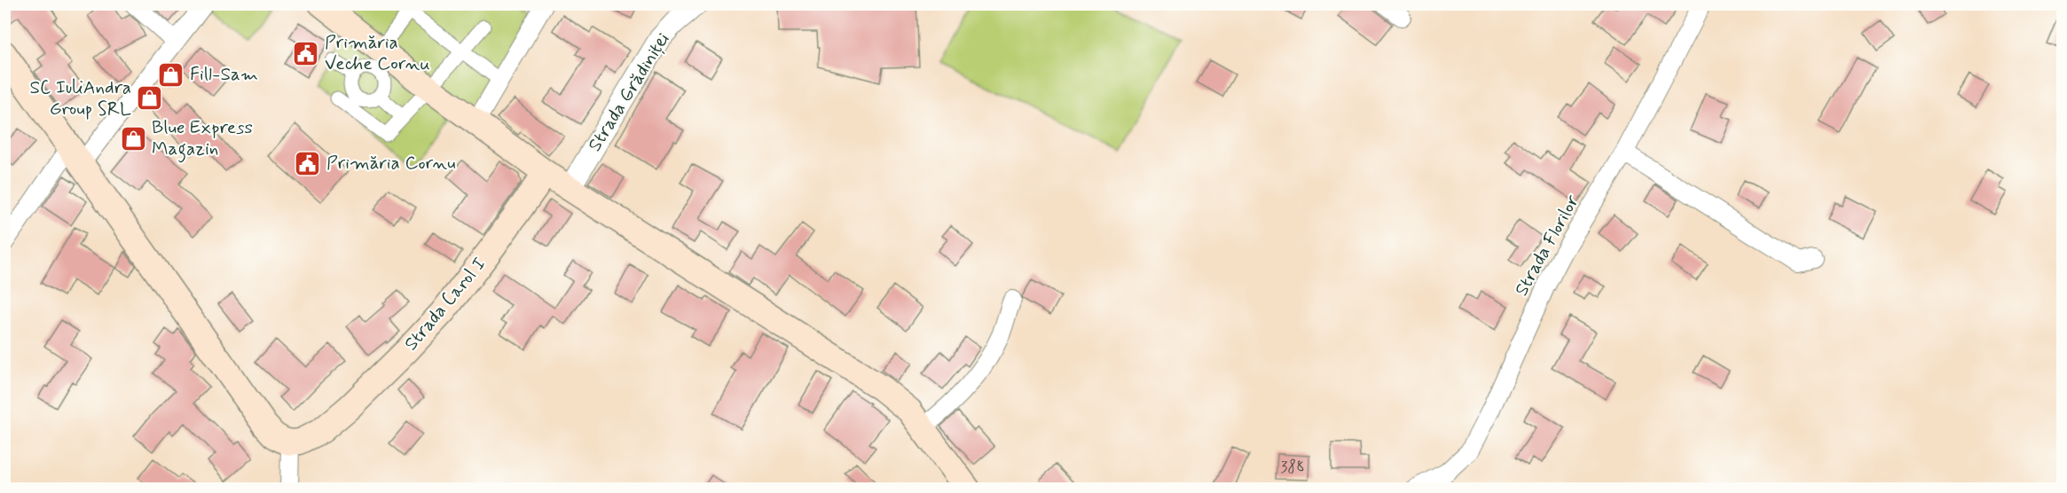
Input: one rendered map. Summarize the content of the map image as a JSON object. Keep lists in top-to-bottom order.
{
  "streets": {
    "main road": ["Strada Carol I"],
    "street": ["Strada Grădiniței", "Strada Florilor"]
  },
  "places": {
    "public building": ["Primăria Veche Cornu", "Primăria Cornu"],
    "shop": ["Fill-Sam", "SC IuliAndra Group SRL", "Blue Express Magazin"]
  },
  "house_numbers": ["388"]
}
